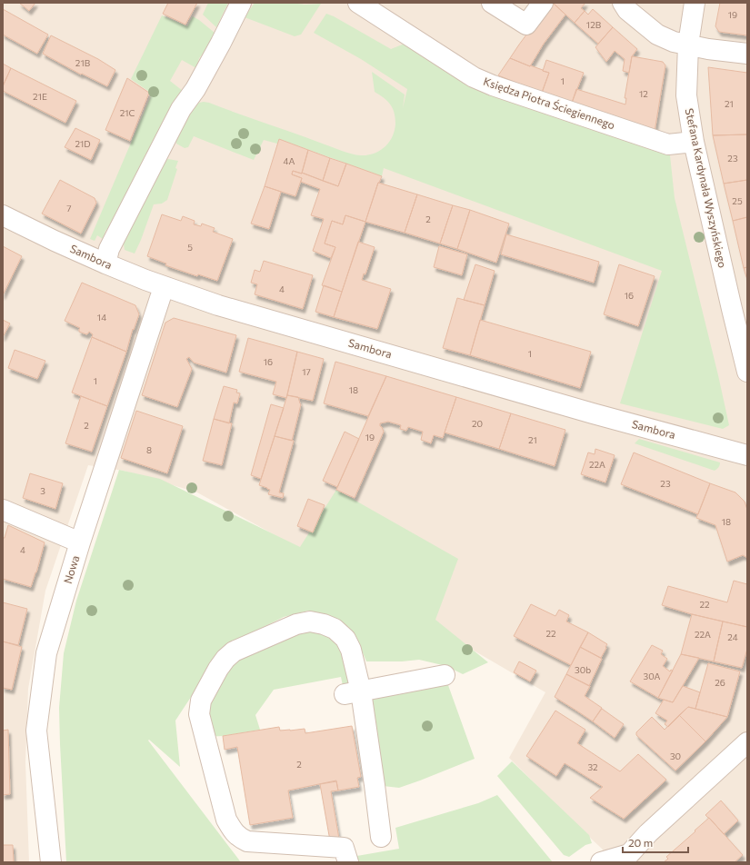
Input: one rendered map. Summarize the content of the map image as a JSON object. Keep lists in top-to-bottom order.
{
  "streets": {
    "street": [
      "Księdza Piotra Ściegiennego",
      "Stefana Kardynała Wyszyńskiego",
      "Sambora",
      "Nowa"
    ]
  },
  "crossings": [
    ["Księdza Piotra Ściegiennego", "Stefana Kardynała Wyszyńskiego"],
    ["Sambora", "Nowa"]
  ],
  "house_numbers": [
    "19",
    "12B",
    "21B",
    "1",
    "12",
    "21E",
    "21",
    "21C",
    "21D",
    "23",
    "4A",
    "25",
    "7",
    "2",
    "5",
    "4",
    "16",
    "14",
    "1",
    "16",
    "17",
    "1",
    "18",
    "20",
    "2",
    "19",
    "21",
    "8",
    "22A",
    "23",
    "3",
    "18",
    "4",
    "22",
    "22",
    "22A",
    "24",
    "30b",
    "30A",
    "26",
    "30",
    "2",
    "32"
  ],
  "scale_bar": "20 m"
}
